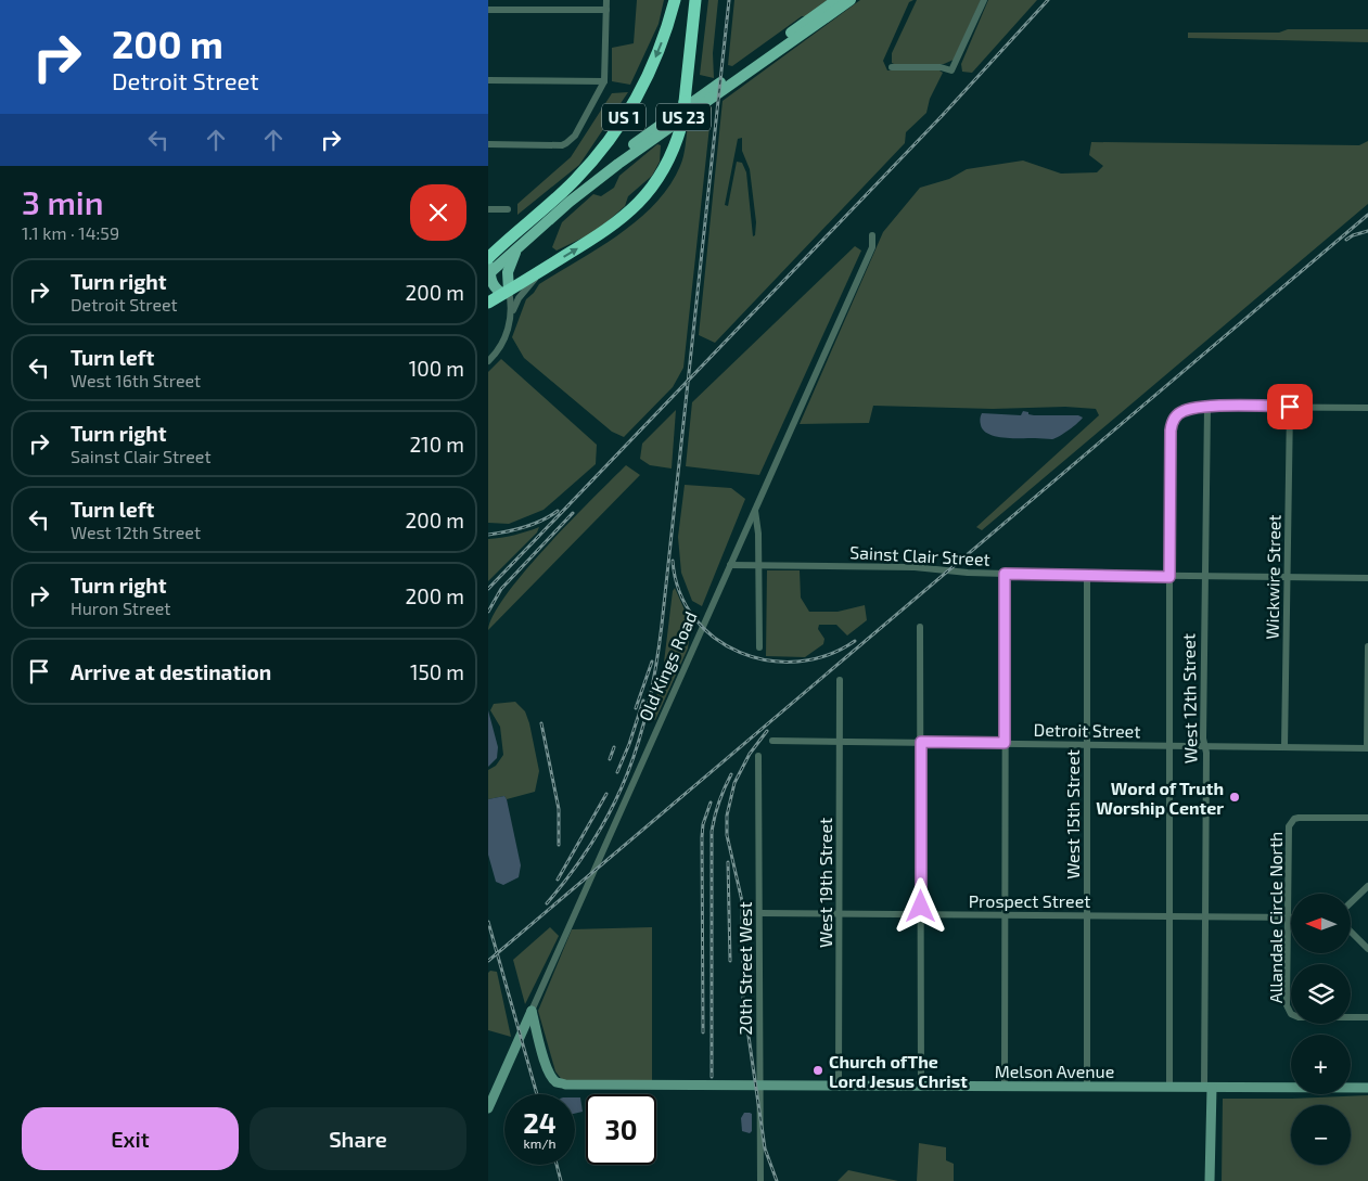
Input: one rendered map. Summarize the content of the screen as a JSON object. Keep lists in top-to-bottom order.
{
  "streets": {
    "highway": ["US 1"],
    "main road": ["US 23"],
    "street": [
      "Sainst Clair Street",
      "Wickwire Street",
      "Old Kings Road",
      "West 12th Street",
      "Detroit Street",
      "West 15th Street",
      "West 19th Street",
      "Prospect Street",
      "Allandale Circle North",
      "20th Street West",
      "Melson Avenue"
    ]
  },
  "crossings": [
    ["US 1", "US 23"],
    ["Sainst Clair Street", "Wickwire Street"],
    ["Sainst Clair Street", "Old Kings Road"],
    ["Sainst Clair Street", "West 12th Street"],
    ["Sainst Clair Street", "West 15th Street"],
    ["Wickwire Street", "Detroit Street"],
    ["Old Kings Road", "Melson Avenue"],
    ["West 12th Street", "Detroit Street"],
    ["West 12th Street", "Prospect Street"],
    ["West 12th Street", "Melson Avenue"],
    ["Detroit Street", "West 15th Street"],
    ["Detroit Street", "West 19th Street"],
    ["West 15th Street", "Prospect Street"],
    ["West 15th Street", "Melson Avenue"],
    ["West 19th Street", "Prospect Street"],
    ["West 19th Street", "Melson Avenue"],
    ["Prospect Street", "Allandale Circle North"],
    ["Prospect Street", "20th Street West"],
    ["20th Street West", "Melson Avenue"]
  ],
  "places": ["Word of Truth Worship Center", "Church ofThe Lord Jesus Christ"],
  "north": "left",
  "page": {
    "turn": ["200 m", "Detroit Street"],
    "heading": ["3 min", "1.1 km · 14:59"],
    "list": [
      {
        "name": "Turn right",
        "note": "Detroit Street",
        "value": "200 m"
      },
      {
        "name": "Turn left",
        "note": "West 16th Street",
        "value": "100 m"
      },
      {
        "name": "Turn right",
        "note": "Sainst Clair Street",
        "value": "210 m"
      },
      {
        "name": "Turn left",
        "note": "West 12th Street",
        "value": "200 m"
      },
      {
        "name": "Turn right",
        "note": "Huron Street",
        "value": "200 m"
      },
      {
        "name": "Arrive at destination",
        "value": "150 m"
      }
    ],
    "map_buttons": ["+", "−"],
    "speed": "24 km/h",
    "limit": "30",
    "buttons": ["Exit", "Share"]
  }
}
